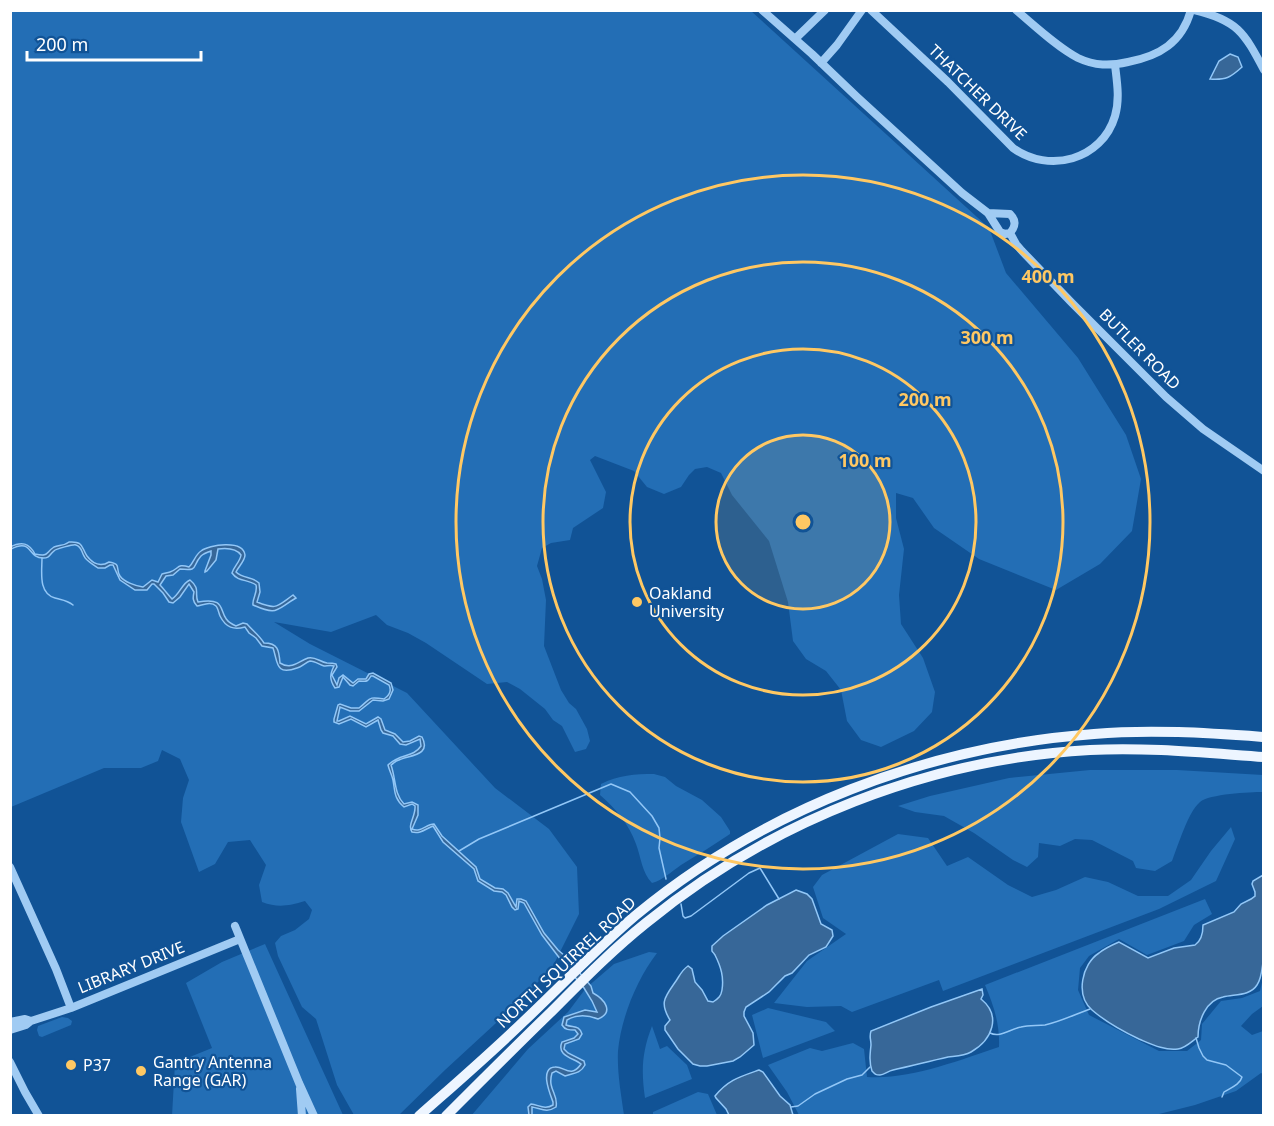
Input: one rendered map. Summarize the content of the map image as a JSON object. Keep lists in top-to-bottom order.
{
  "streets": {
    "main road": ["NORTH SQUIRREL ROAD"],
    "street": ["THATCHER DRIVE", "BUTLER ROAD", "LIBRARY DRIVE"]
  },
  "places": ["Oakland University", "P37", "Gantry Antenna Range (GAR)"],
  "scale_bar": "200 m",
  "rings": [
    "400 m",
    "300 m",
    "200 m",
    "100 m"
  ]
}
